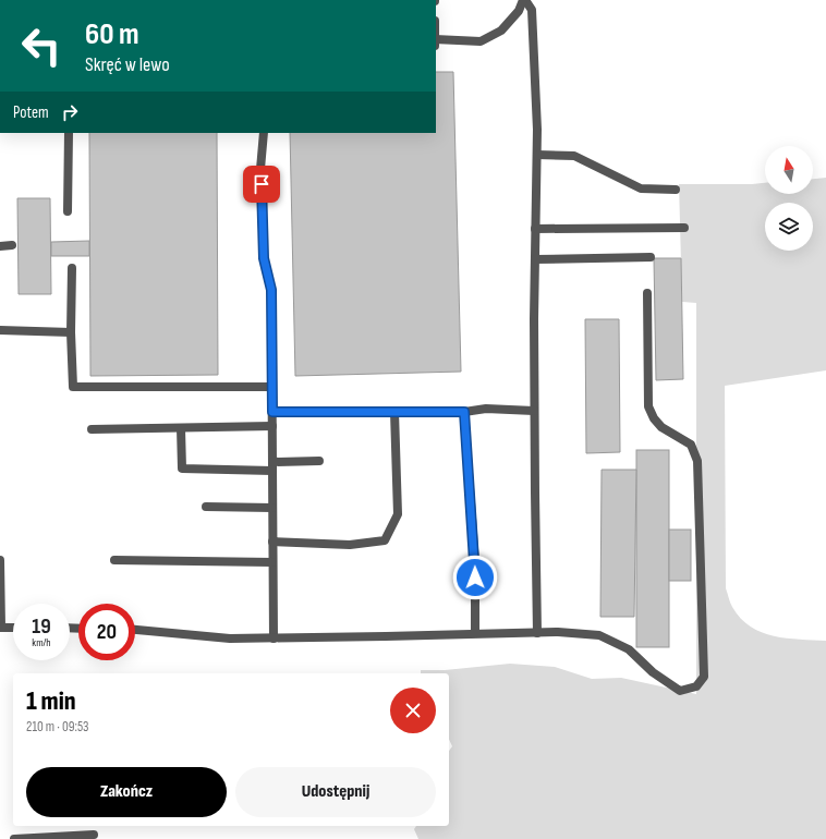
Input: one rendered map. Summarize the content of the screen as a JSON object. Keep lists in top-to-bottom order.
{
  "north": "top",
  "page": {
    "turn": ["60 m", "Skręć w lewo"],
    "then": "Potem",
    "speed": "19 km/h",
    "limit": "20",
    "heading": ["1 min", "210 m · 09:53"],
    "buttons": ["Zakończ", "Udostępnij"]
  }
}
